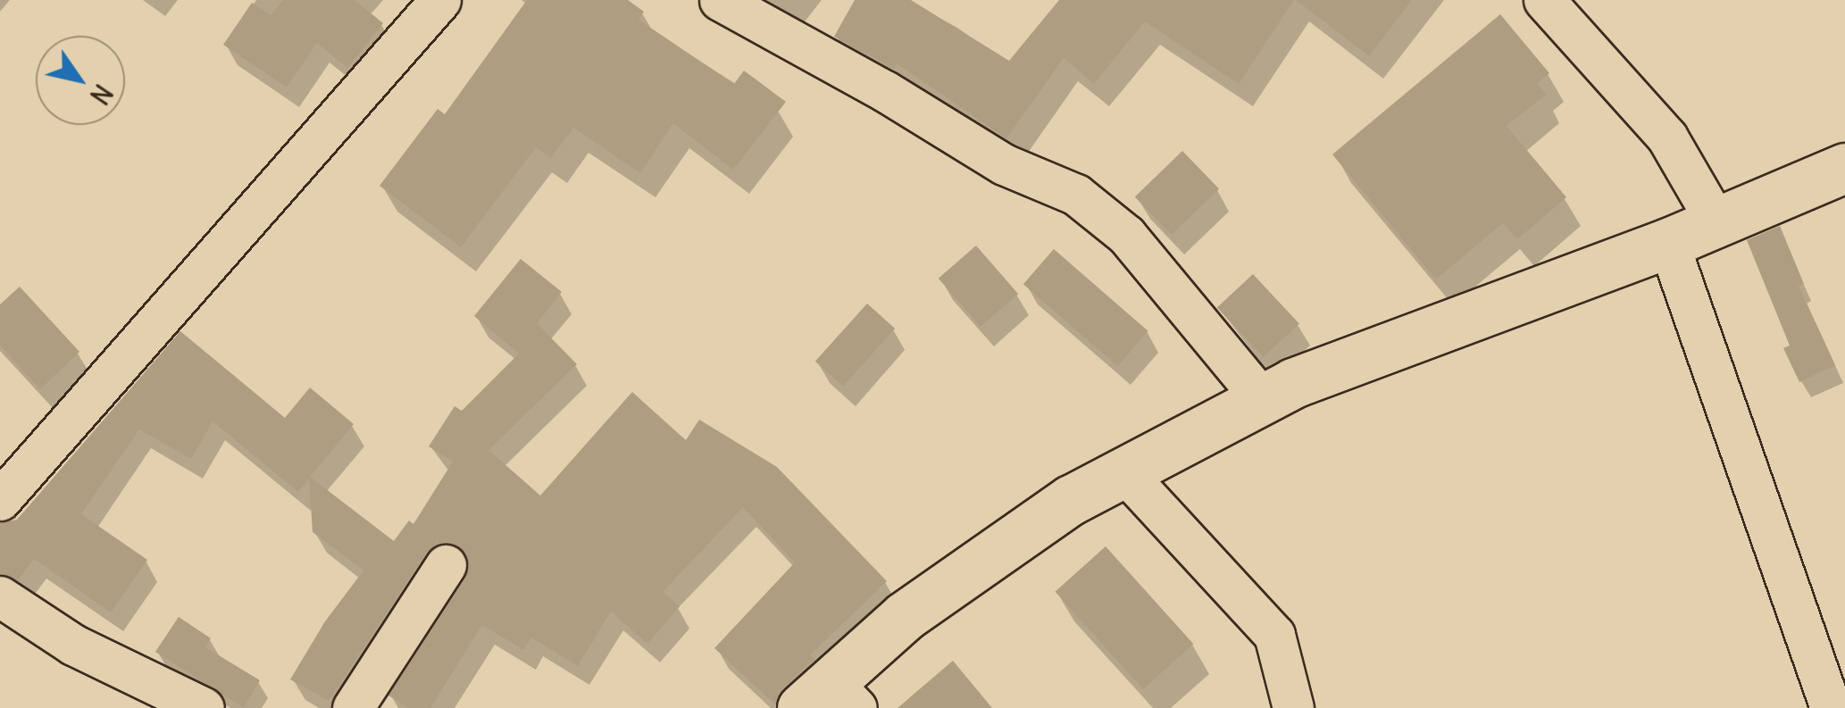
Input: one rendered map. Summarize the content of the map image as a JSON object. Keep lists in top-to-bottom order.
{
  "north": "bottom right"
}
